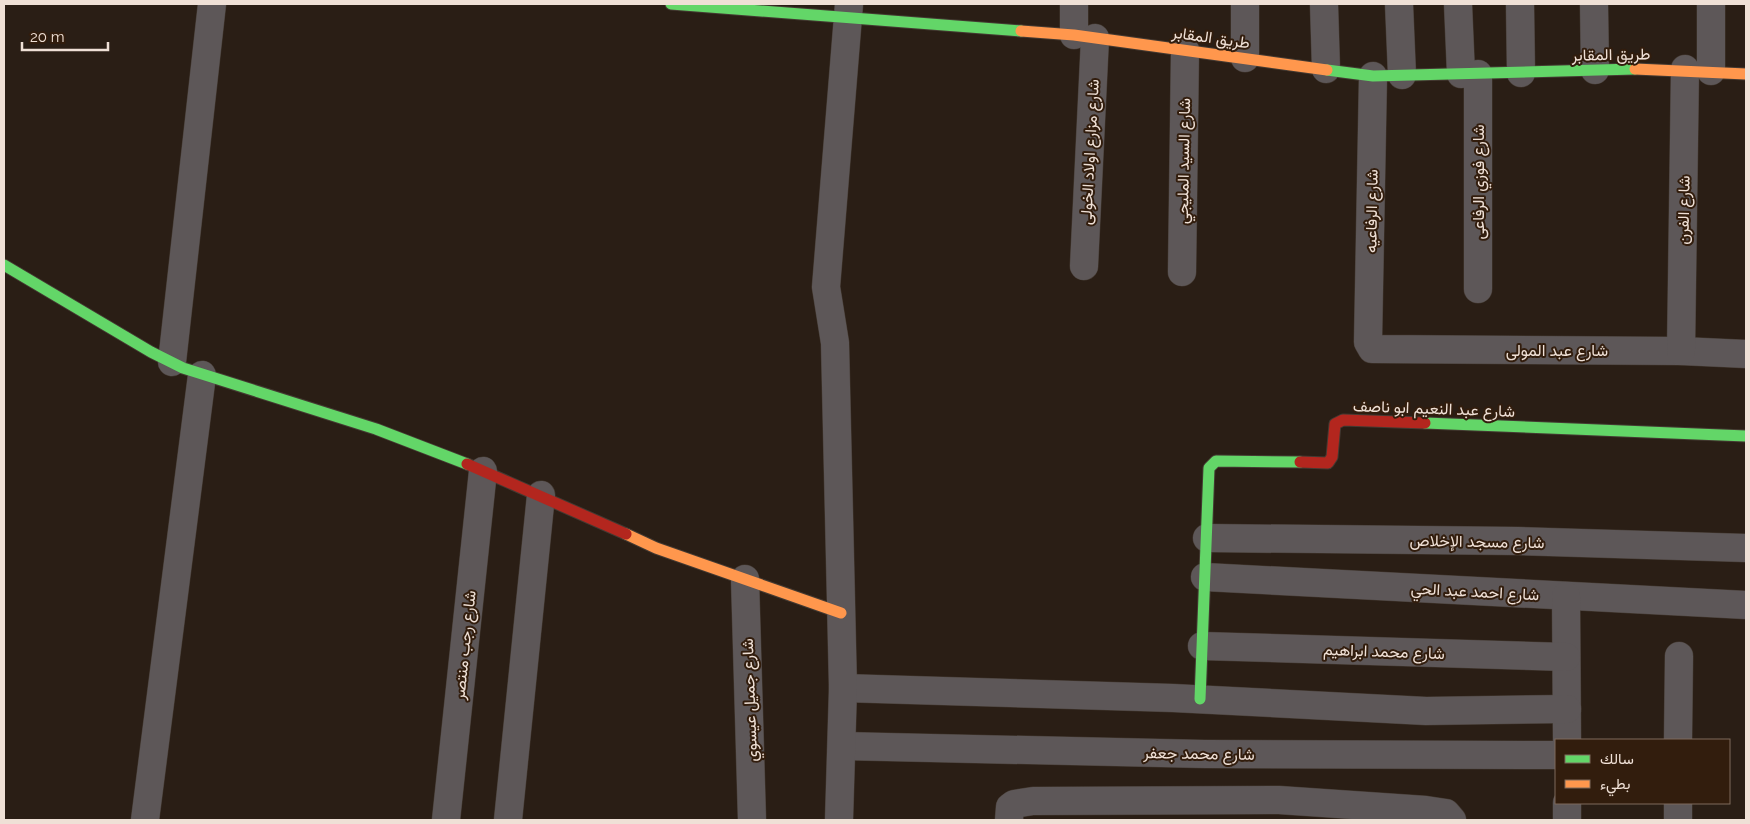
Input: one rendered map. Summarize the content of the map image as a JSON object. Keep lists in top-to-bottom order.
{
  "streets": {
    "street": [
      "طريق المقابر",
      "شارع مزارع اولاد الخولى",
      "شارع السيد المليجي",
      "شارع فوزي الرفاعى",
      "شارع الفرن",
      "شارع الرفاعيه",
      "شارع عبد المولى",
      "شارع عبد النعيم ابو ناصف",
      "شارع مسجد الإخلاص",
      "شارع احمد عبد الحي",
      "شارع رجب منتصر",
      "شارع محمد ابراهيم",
      "شارع جميل عيسوي",
      "شارع محمد جعفر"
    ]
  },
  "crossings": [
    ["طريق المقابر", "شارع مزارع اولاد الخولى"],
    ["طريق المقابر", "شارع السيد المليجي"],
    ["طريق المقابر", "شارع فوزي الرفاعى"],
    ["طريق المقابر", "شارع الفرن"],
    ["طريق المقابر", "شارع الرفاعيه"],
    ["شارع الفرن", "شارع عبد المولى"],
    ["شارع الرفاعيه", "شارع عبد المولى"],
    ["شارع عبد النعيم ابو ناصف", "شارع مسجد الإخلاص"],
    ["شارع عبد النعيم ابو ناصف", "شارع احمد عبد الحي"],
    ["شارع عبد النعيم ابو ناصف", "شارع محمد ابراهيم"]
  ],
  "legend": ["سالك", "بطيء"],
  "scale_bar": "20 m"
}
